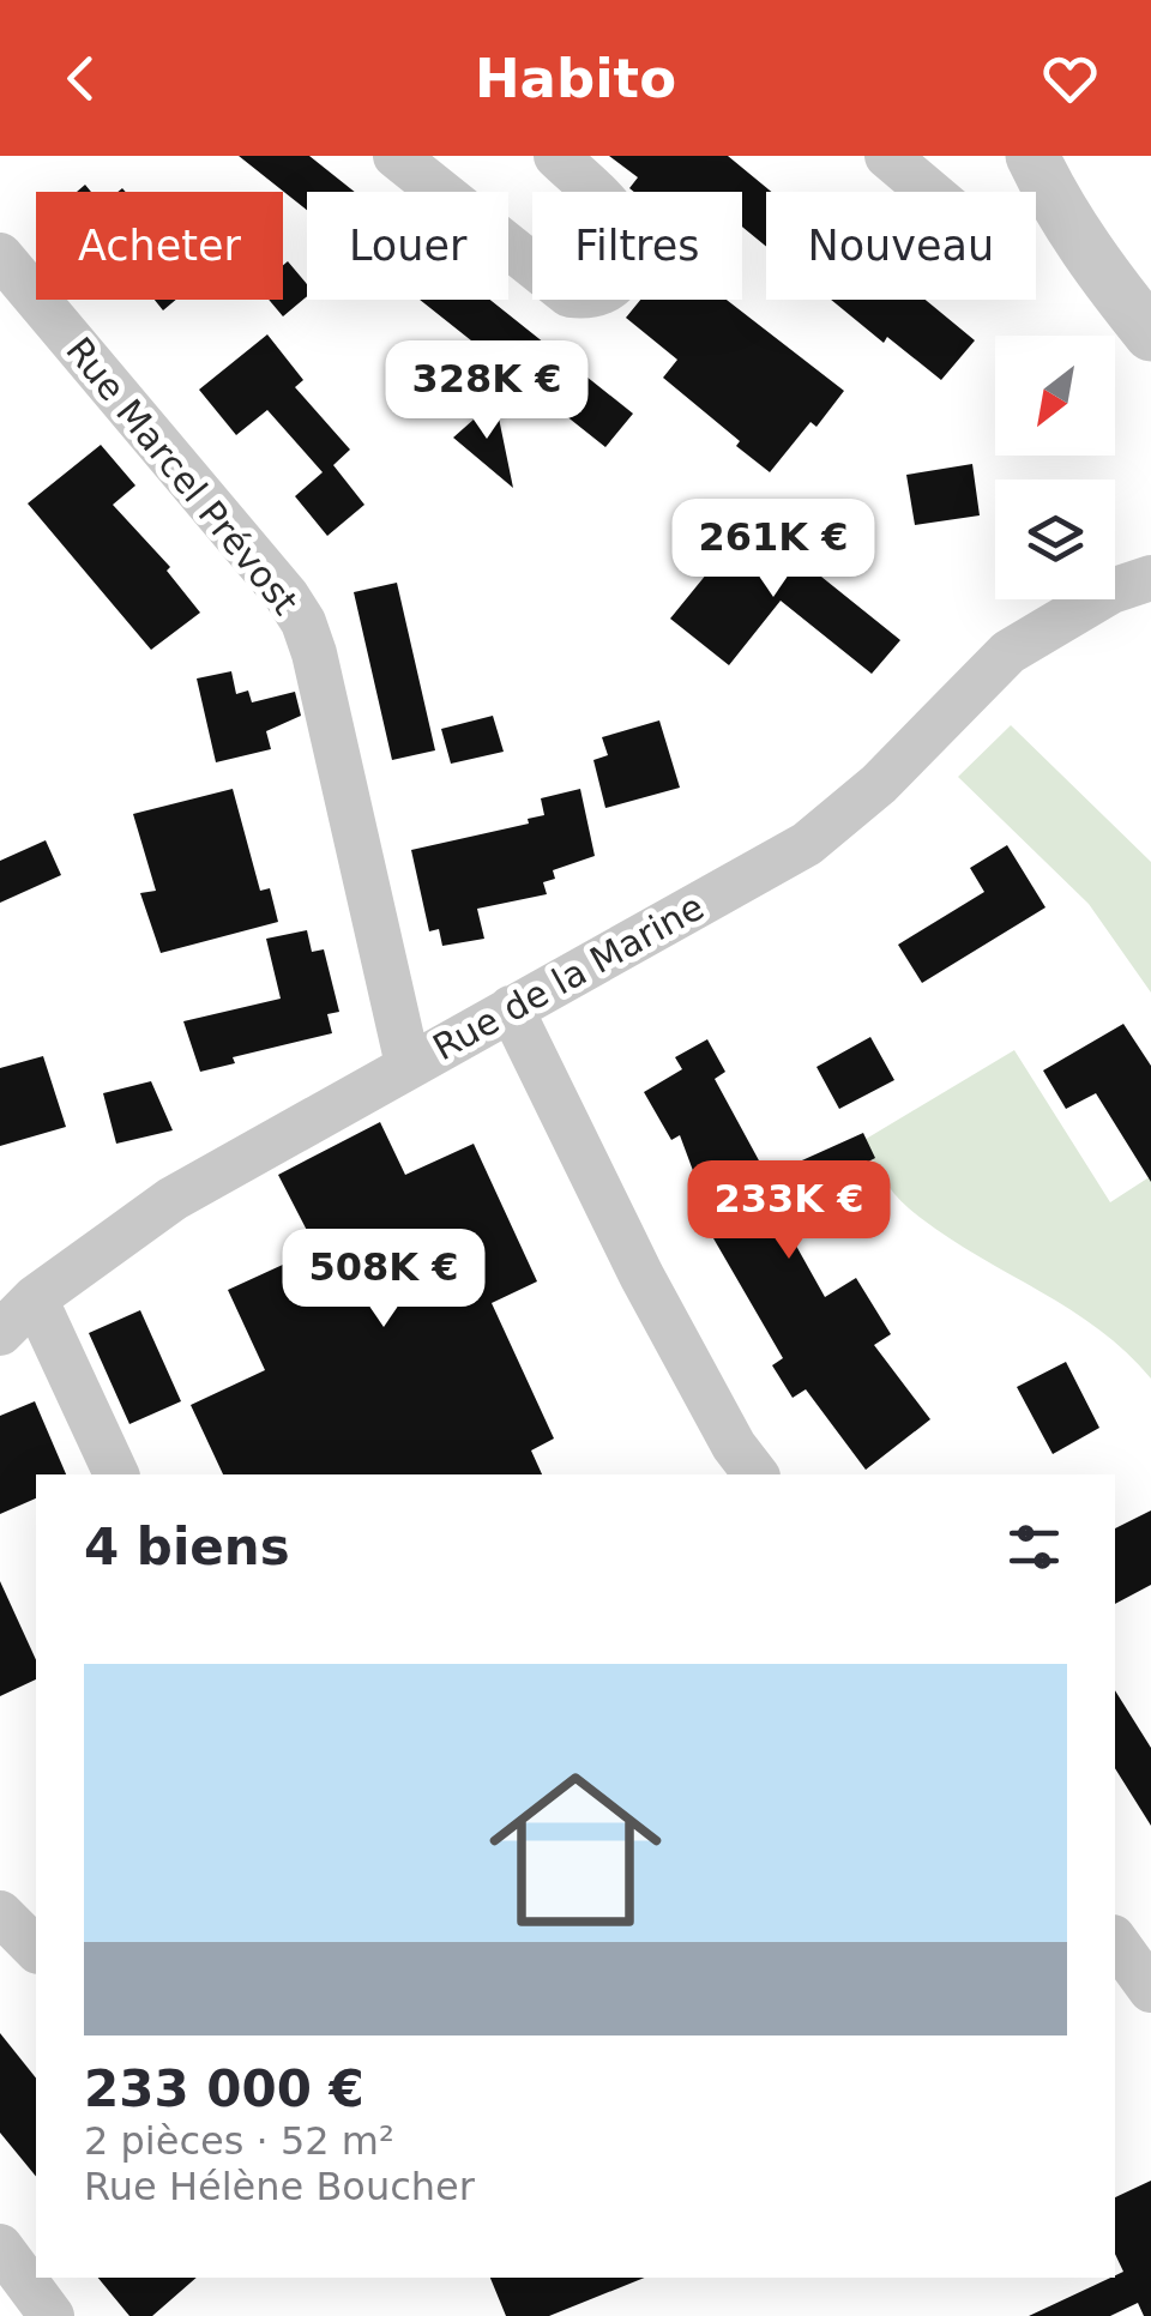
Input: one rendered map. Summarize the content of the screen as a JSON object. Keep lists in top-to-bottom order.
{
  "streets": {
    "street": ["Rue Marcel Prévost", "Rue de la Marine"]
  },
  "crossings": [
    ["Rue Marcel Prévost", "Rue de la Marine"]
  ],
  "north": "bottom left",
  "page": {
    "header": "Habito",
    "chip": [
      "Acheter",
      "Louer",
      "Filtres",
      "Nouveau"
    ],
    "price": [
      "328K €",
      "261K €",
      "233K €",
      "508K €"
    ],
    "heading": "4 biens",
    "list": [
      {
        "name": "233 000 €",
        "note": "2 pièces · 52 m² · Rue Hélène Boucher"
      }
    ]
  }
}
